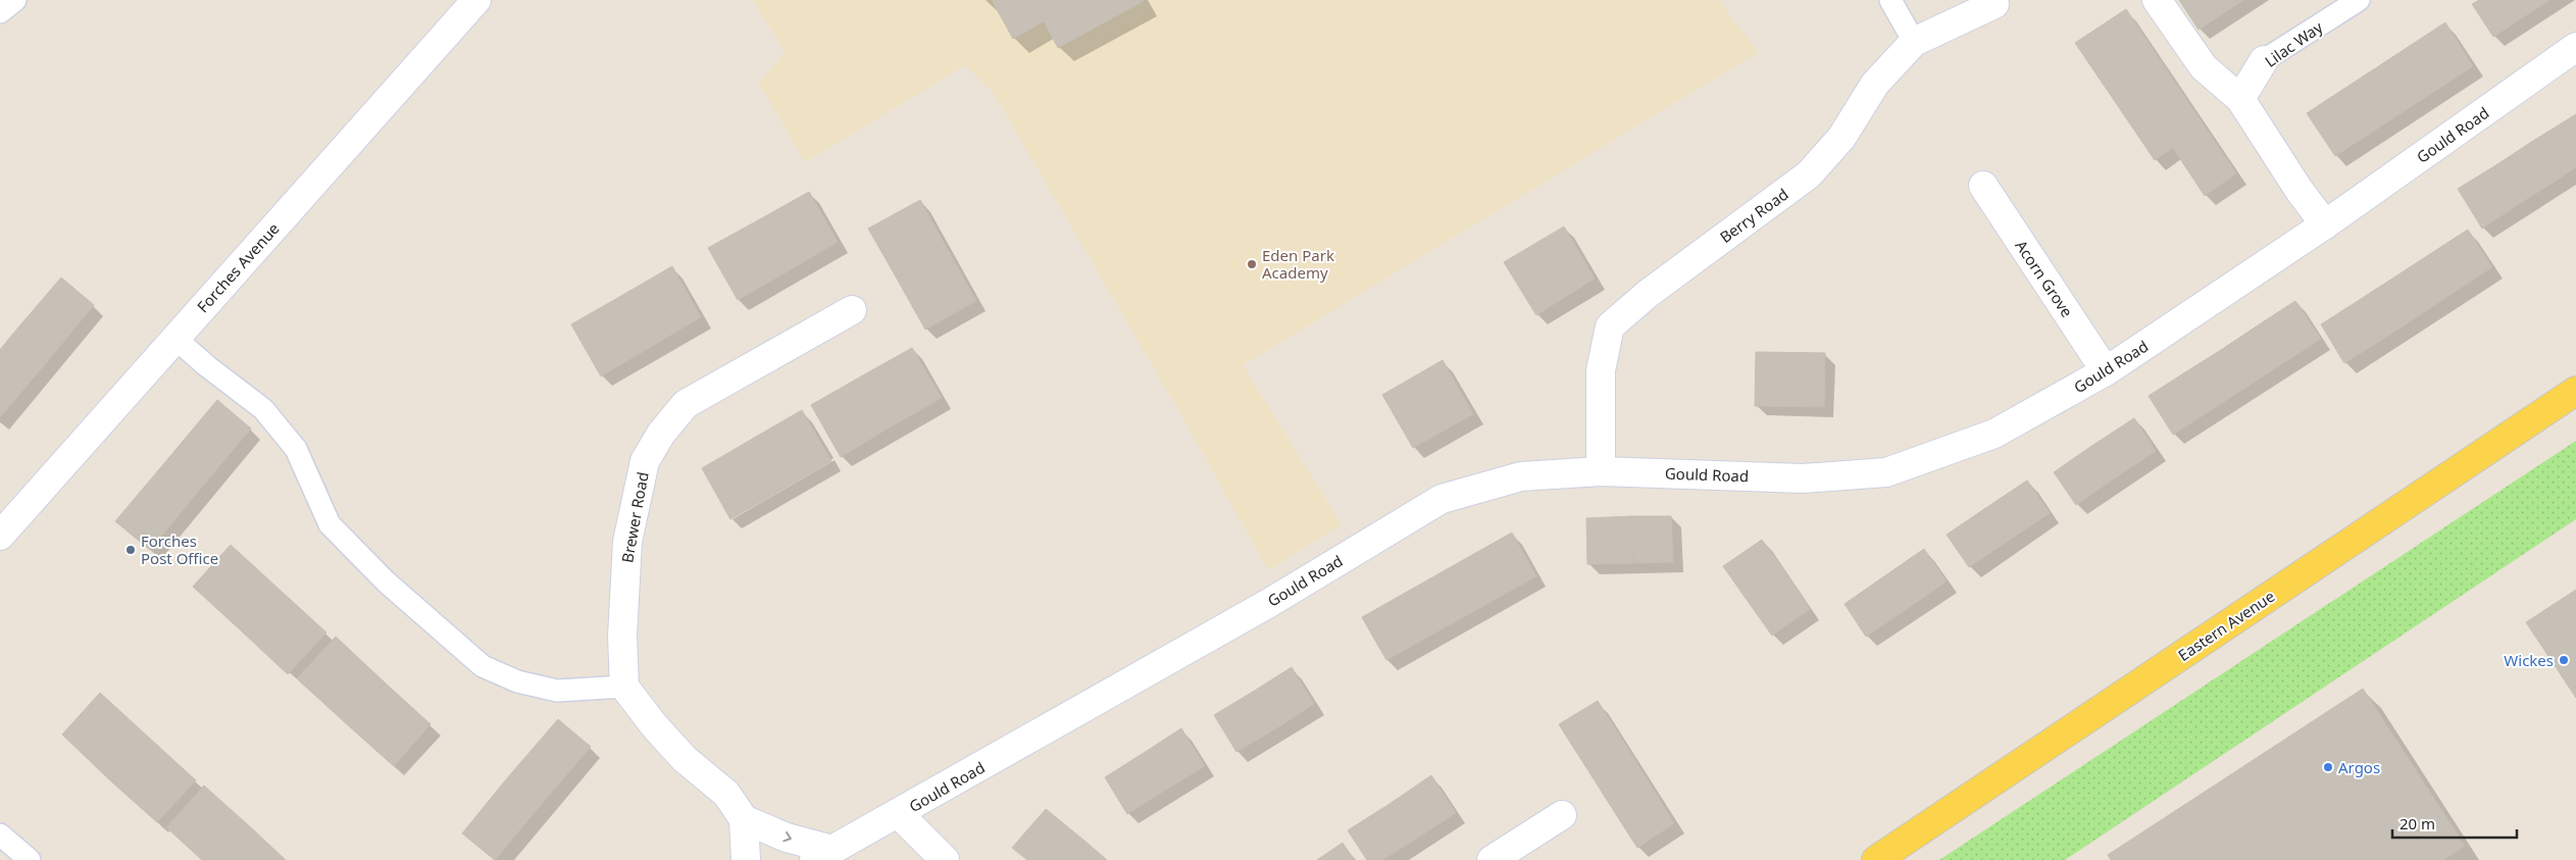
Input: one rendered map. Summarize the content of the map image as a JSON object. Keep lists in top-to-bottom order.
{
  "streets": {
    "main road": ["Eastern Avenue"],
    "street": [
      "Lilac Way",
      "Gould Road",
      "Berry Road",
      "Forches Avenue",
      "Acorn Grove",
      "Brewer Road"
    ]
  },
  "crossings": [
    ["Gould Road", "Berry Road"],
    ["Gould Road", "Acorn Grove"]
  ],
  "places": [
    "Eden Park Academy",
    "Forches Post Office",
    "Wickes",
    "Argos"
  ],
  "scale_bar": "20 m"
}
